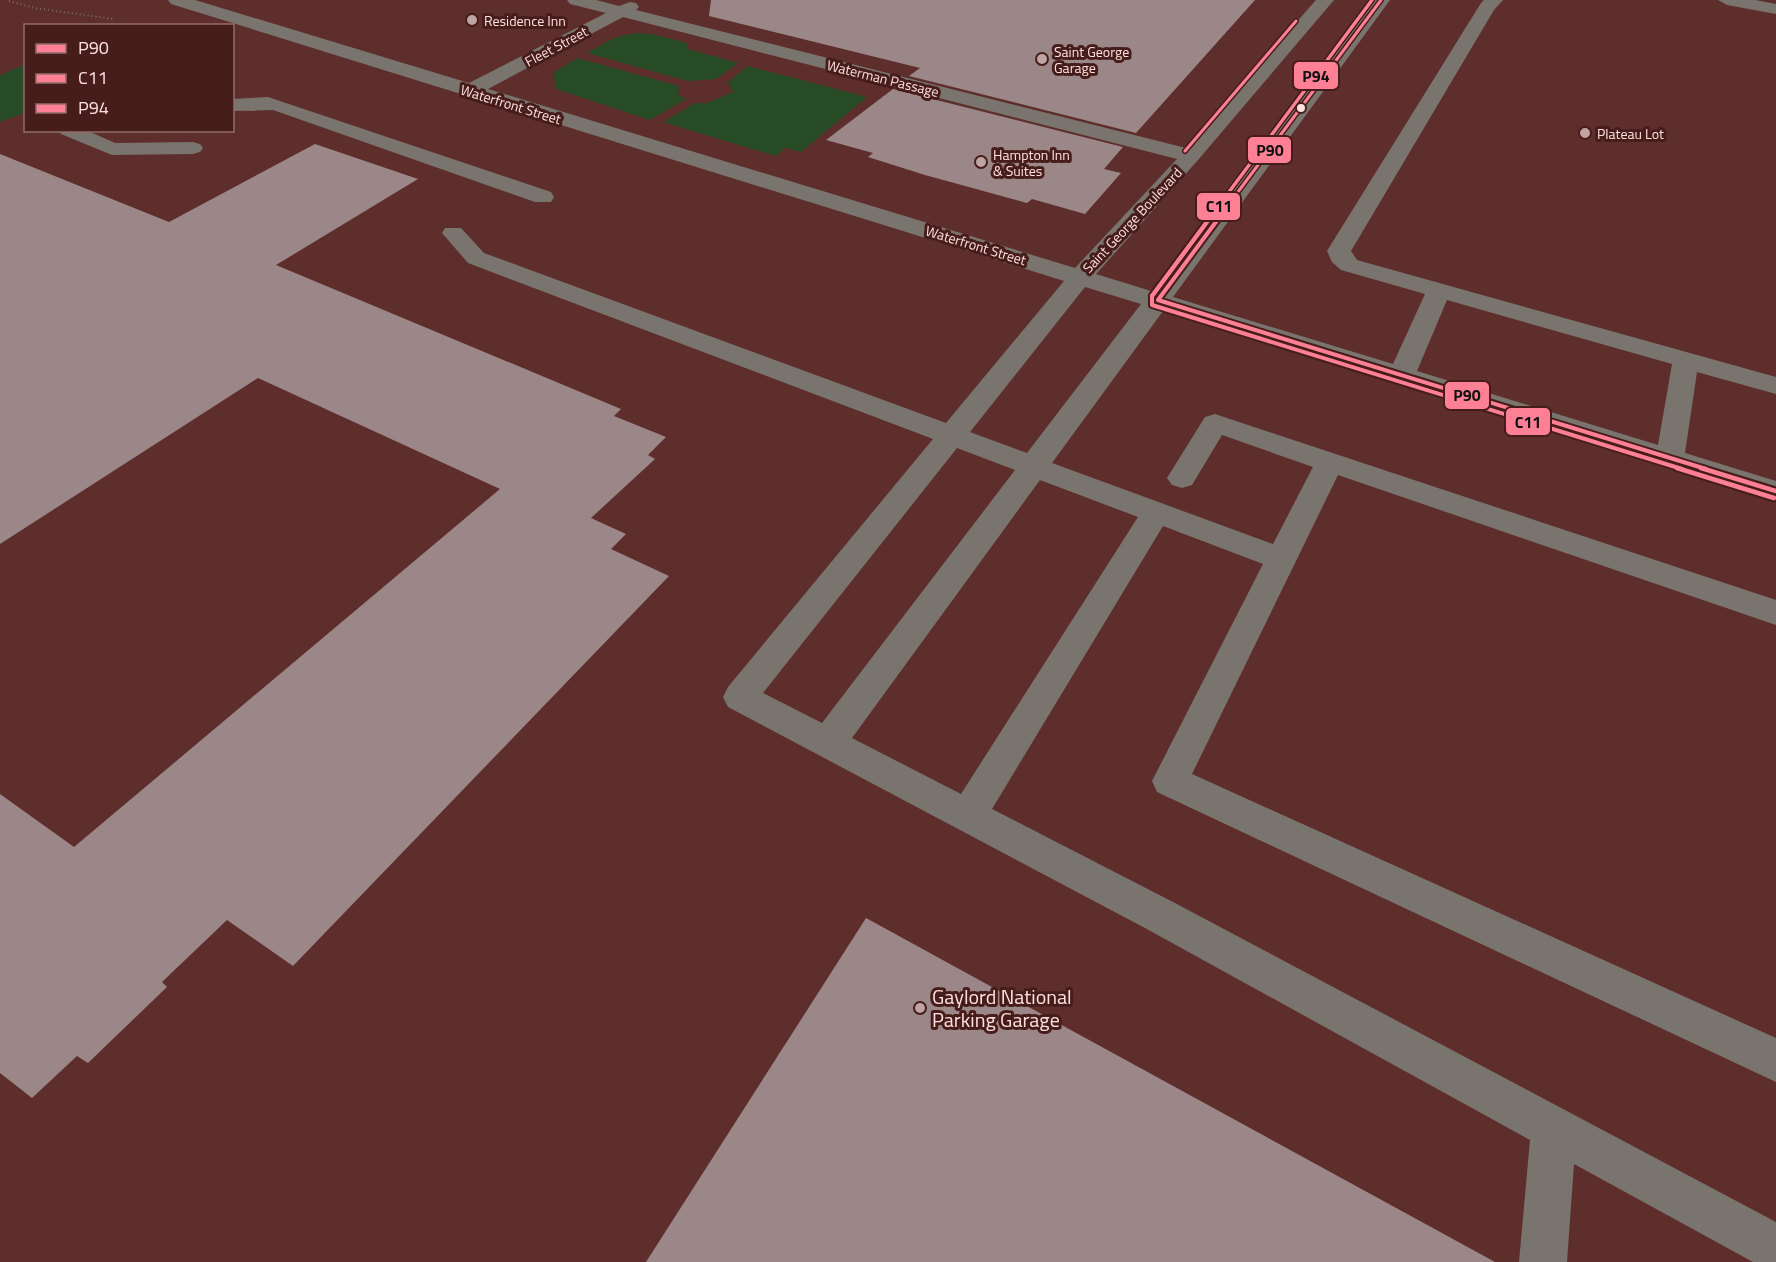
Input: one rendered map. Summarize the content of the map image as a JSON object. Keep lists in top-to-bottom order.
{
  "streets": {
    "street": [
      "Fleet Street",
      "Waterman Passage",
      "Waterfront Street",
      "Saint George Boulevard"
    ]
  },
  "crossings": [
    ["Fleet Street", "Waterman Passage"],
    ["Fleet Street", "Waterfront Street"],
    ["Waterman Passage", "Saint George Boulevard"],
    ["Waterfront Street", "Saint George Boulevard"]
  ],
  "places": [
    "Residence Inn",
    "Saint George Garage",
    "Plateau Lot",
    "Hampton Inn & Suites",
    "Gaylord National Parking Garage"
  ],
  "lines": ["transit line P90", "transit line C11", "transit line P94"],
  "legend": ["P90", "C11", "P94"]
}
